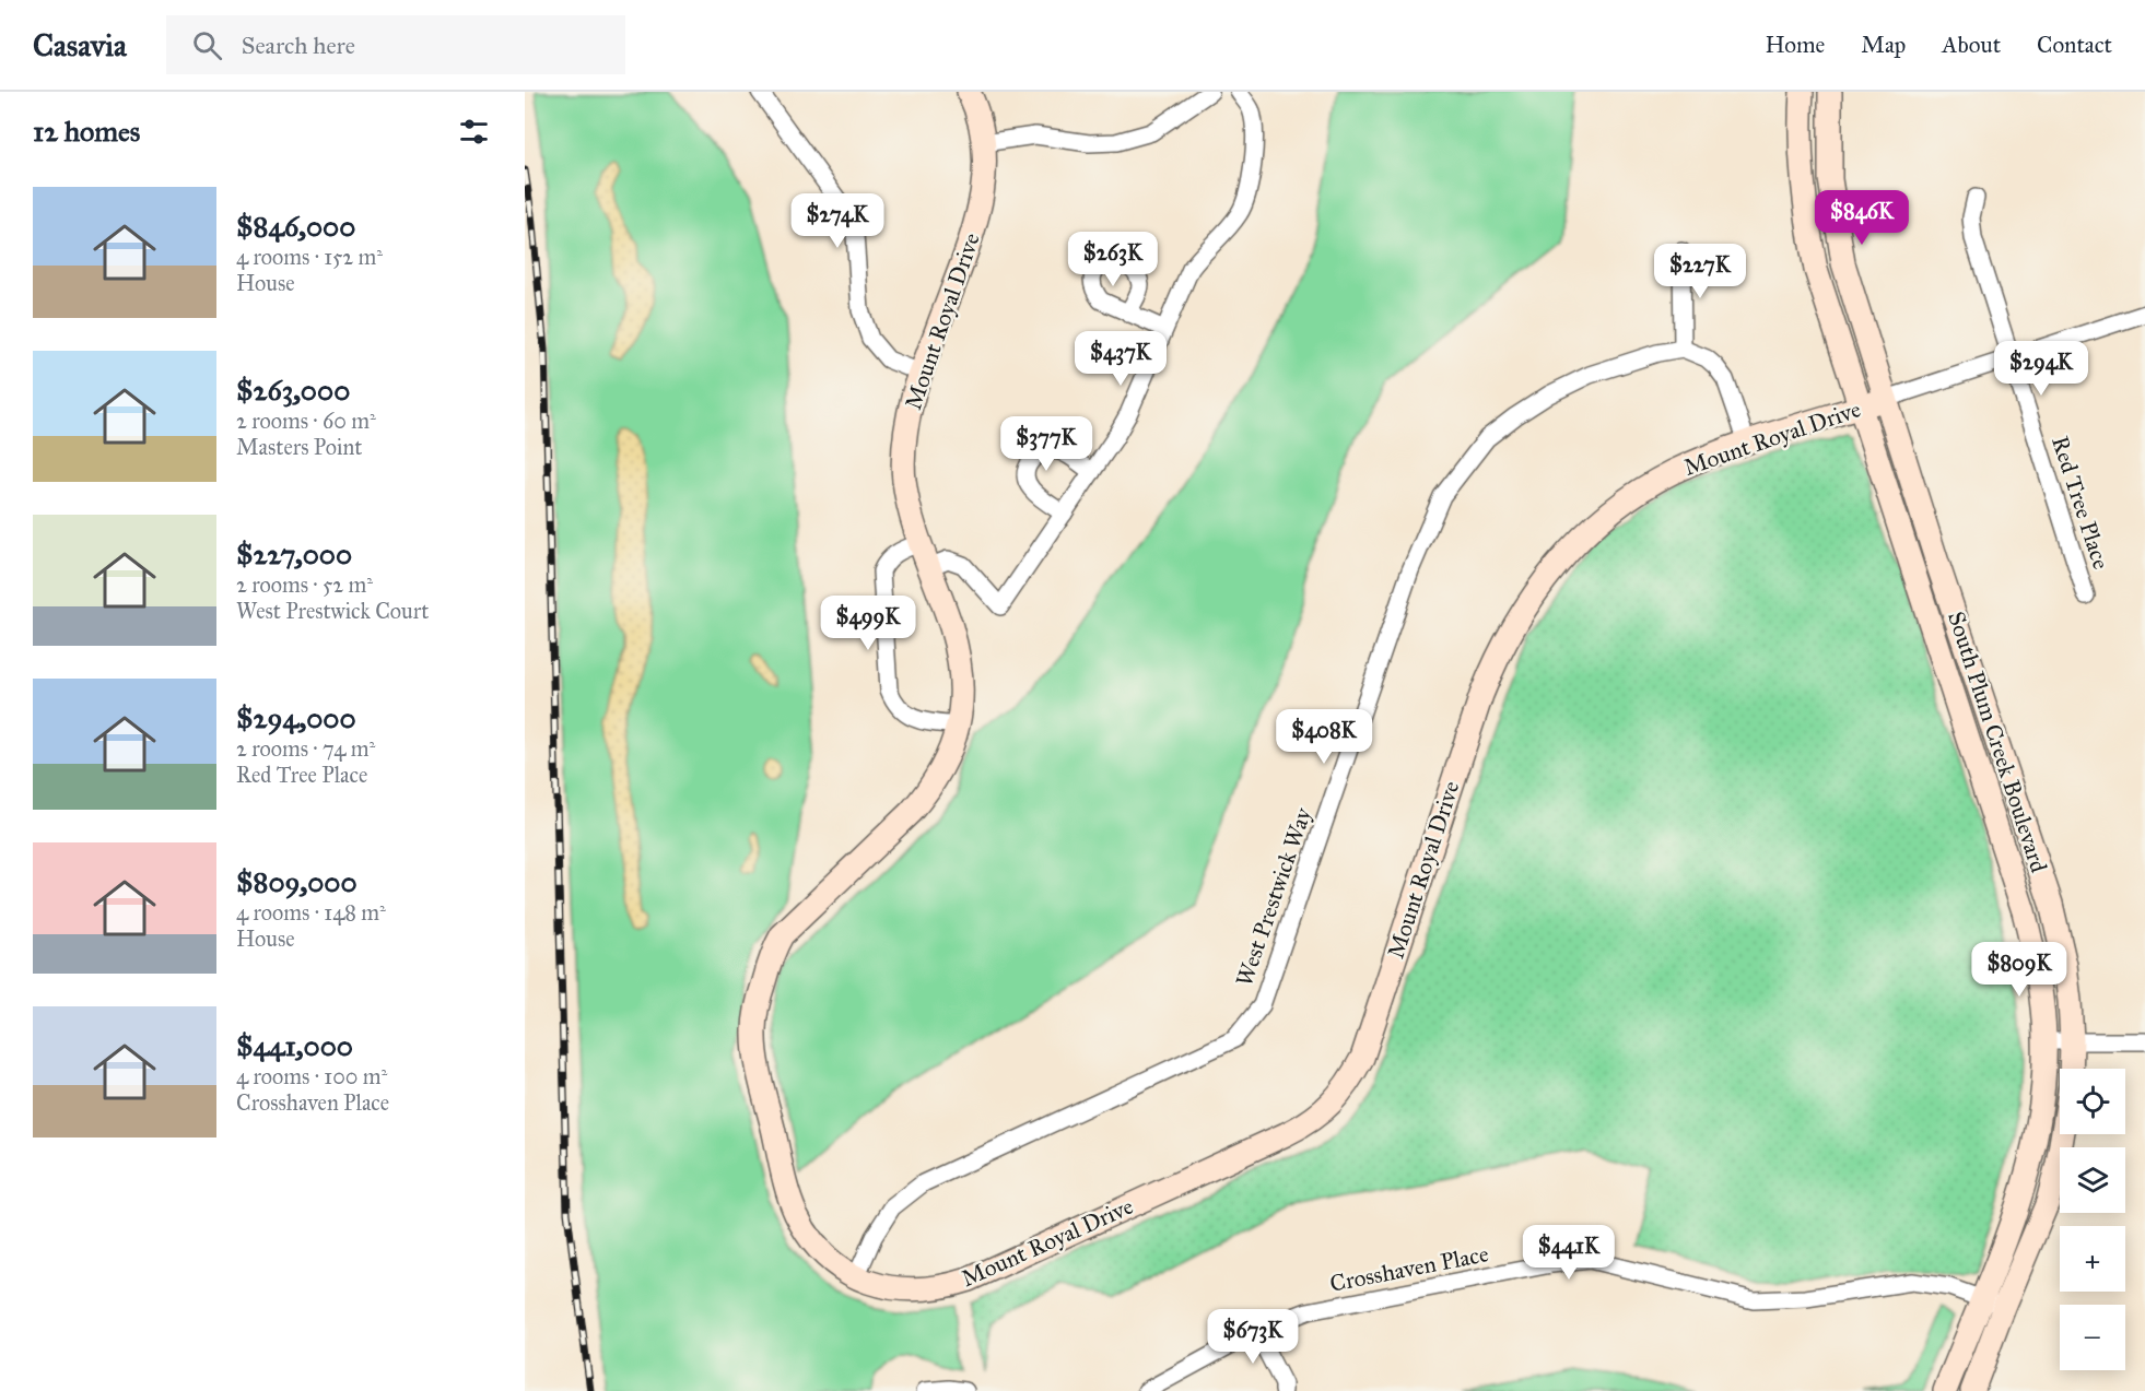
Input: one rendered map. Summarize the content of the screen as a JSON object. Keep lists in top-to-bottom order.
{
  "streets": {
    "street": [
      "Mount Royal Drive",
      "Red Tree Place",
      "South Plum Creek Boulevard",
      "West Prestwick Way",
      "Crosshaven Place"
    ]
  },
  "crossings": [
    ["Mount Royal Drive", "South Plum Creek Boulevard"],
    ["Mount Royal Drive", "West Prestwick Way"],
    ["South Plum Creek Boulevard", "Crosshaven Place"]
  ],
  "page": {
    "header": "Casavia",
    "search": "Search here",
    "nav": [
      "Home",
      "Map",
      "About",
      "Contact"
    ],
    "heading": "12 homes",
    "list": [
      {
        "name": "$846,000",
        "note": "4 rooms · 152 m² · House"
      },
      {
        "name": "$263,000",
        "note": "2 rooms · 60 m² · Masters Point"
      },
      {
        "name": "$227,000",
        "note": "2 rooms · 52 m² · West Prestwick Court"
      },
      {
        "name": "$294,000",
        "note": "2 rooms · 74 m² · Red Tree Place"
      },
      {
        "name": "$809,000",
        "note": "4 rooms · 148 m² · House"
      },
      {
        "name": "$441,000",
        "note": "4 rooms · 100 m² · Crosshaven Place"
      }
    ],
    "price": [
      "$846K",
      "$274K",
      "$263K",
      "$227K",
      "$437K",
      "$294K",
      "$377K",
      "$499K",
      "$408K",
      "$809K",
      "$441K",
      "$673K"
    ],
    "map_buttons": ["+", "−"]
  }
}
